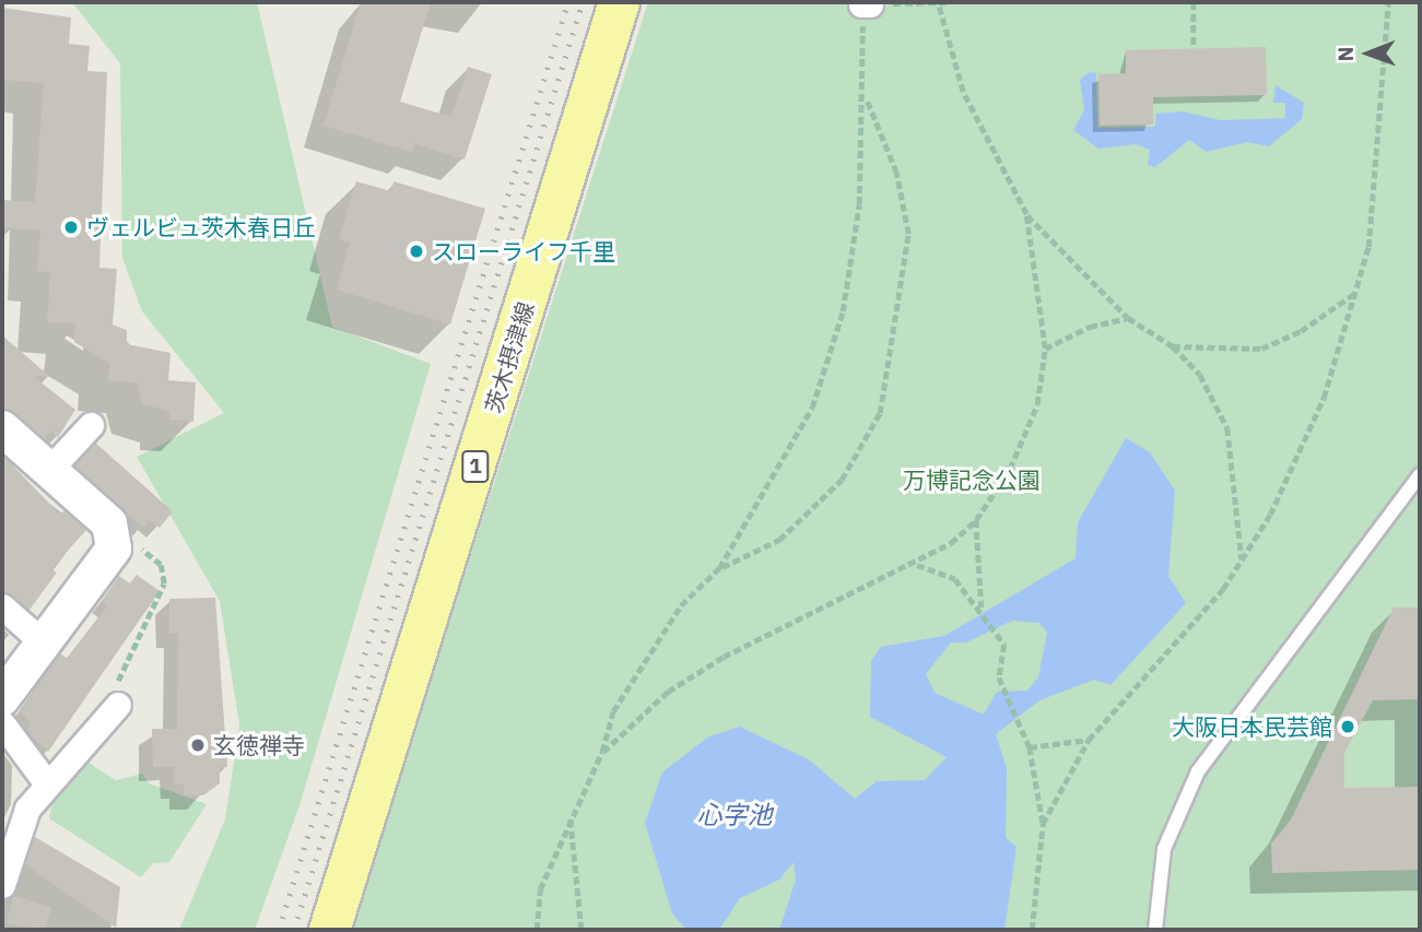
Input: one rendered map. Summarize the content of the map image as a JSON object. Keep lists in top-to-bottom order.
{
  "streets": {
    "main road": ["茨木摂津線", "1"]
  },
  "water": ["心字池"],
  "parks": ["万博記念公園"],
  "places": [
    "ヴェルビュ茨木春日丘",
    "スローライフ千里",
    "大阪日本民芸館",
    "玄徳禅寺"
  ],
  "north": "left"
}
